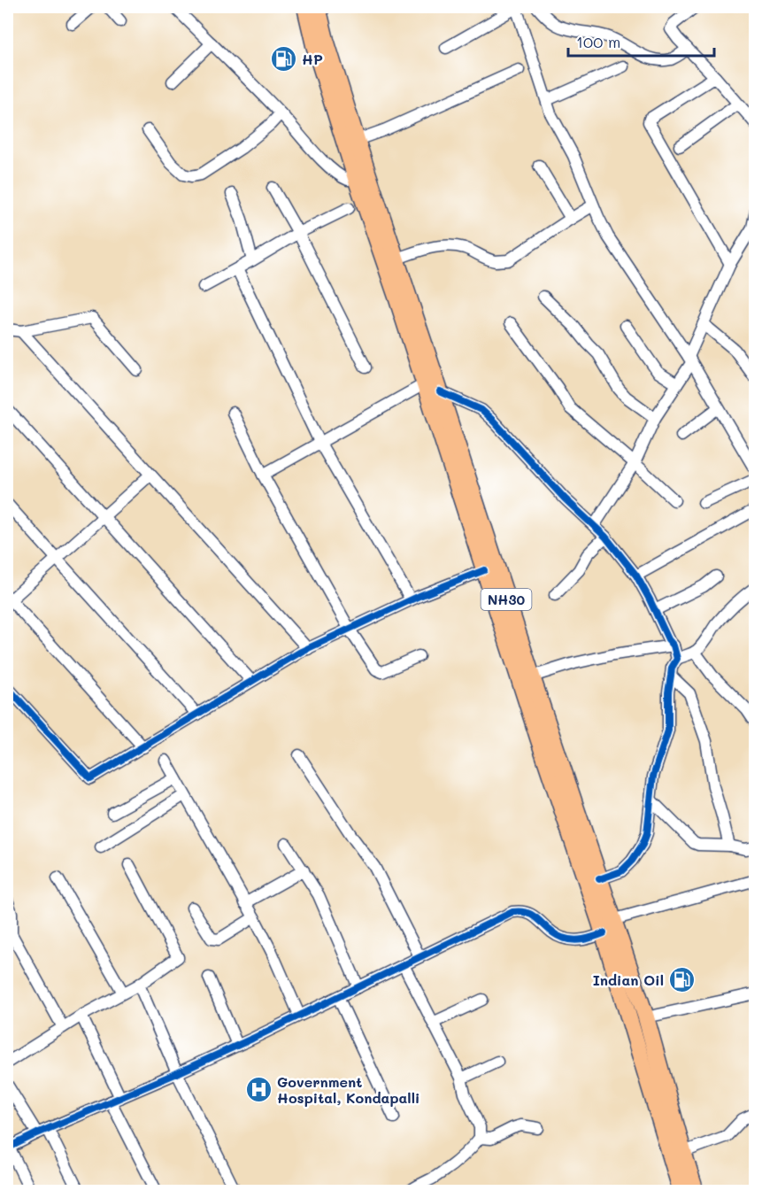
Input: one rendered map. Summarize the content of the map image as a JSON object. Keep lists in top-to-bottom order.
{
  "streets": {
    "highway": ["NH30"]
  },
  "places": {
    "fuel station": ["HP", "Indian Oil"],
    "hospital": ["Government Hospital, Kondapalli"]
  },
  "scale_bar": "100 m"
}
